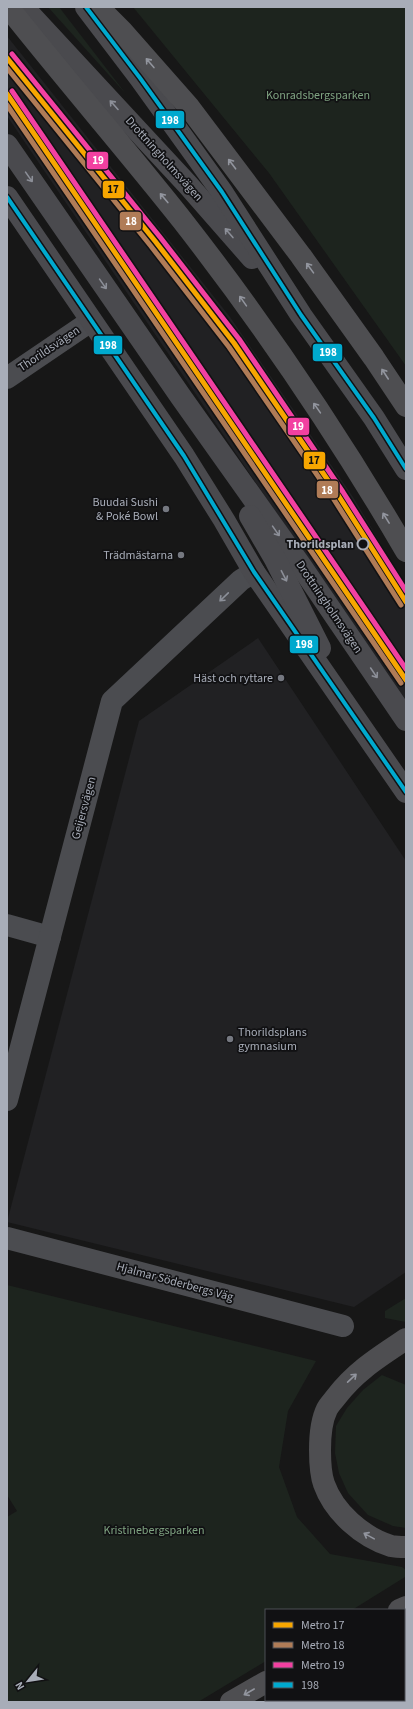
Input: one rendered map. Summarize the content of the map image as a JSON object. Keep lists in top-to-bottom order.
{
  "streets": {
    "main road": ["Drottningholmsvägen"],
    "street": ["Thorildsvägen", "Geijersvägen", "Hjalmar Söderbergs Väg"]
  },
  "crossings": [
    ["Drottningholmsvägen", "Thorildsvägen"],
    ["Drottningholmsvägen", "Geijersvägen"]
  ],
  "one_way": ["Geijersvägen"],
  "parks": ["Konradsbergsparken", "Kristinebergsparken"],
  "places": [
    "Buudai Sushi & Poké Bowl",
    "Thorildsplan",
    "Trädmästarna",
    "Häst och ryttare",
    "Thorildsplans gymnasium"
  ],
  "lines": [
    "transit line 198",
    "metro line 19",
    "metro line 17",
    "metro line 18"
  ],
  "legend": [
    "Metro 17",
    "Metro 18",
    "Metro 19",
    "198"
  ],
  "north": "bottom left"
}
